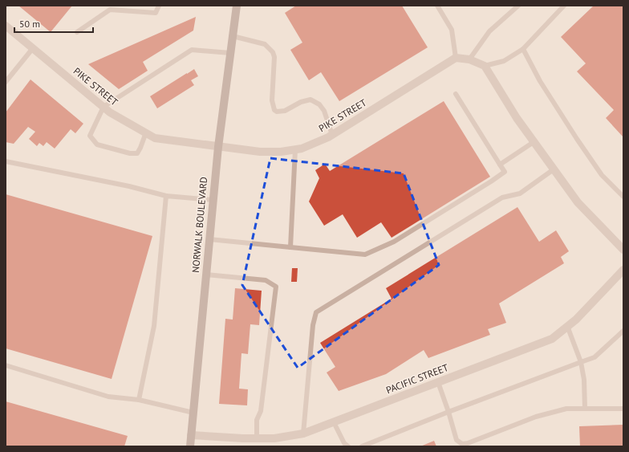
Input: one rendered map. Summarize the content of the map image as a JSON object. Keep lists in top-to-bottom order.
{
  "streets": {
    "main road": ["NORWALK BOULEVARD"],
    "street": ["PIKE STREET", "PACIFIC STREET"]
  },
  "crossings": [
    ["PIKE STREET", "NORWALK BOULEVARD"],
    ["NORWALK BOULEVARD", "PACIFIC STREET"]
  ],
  "scale_bar": "50 m"
}
